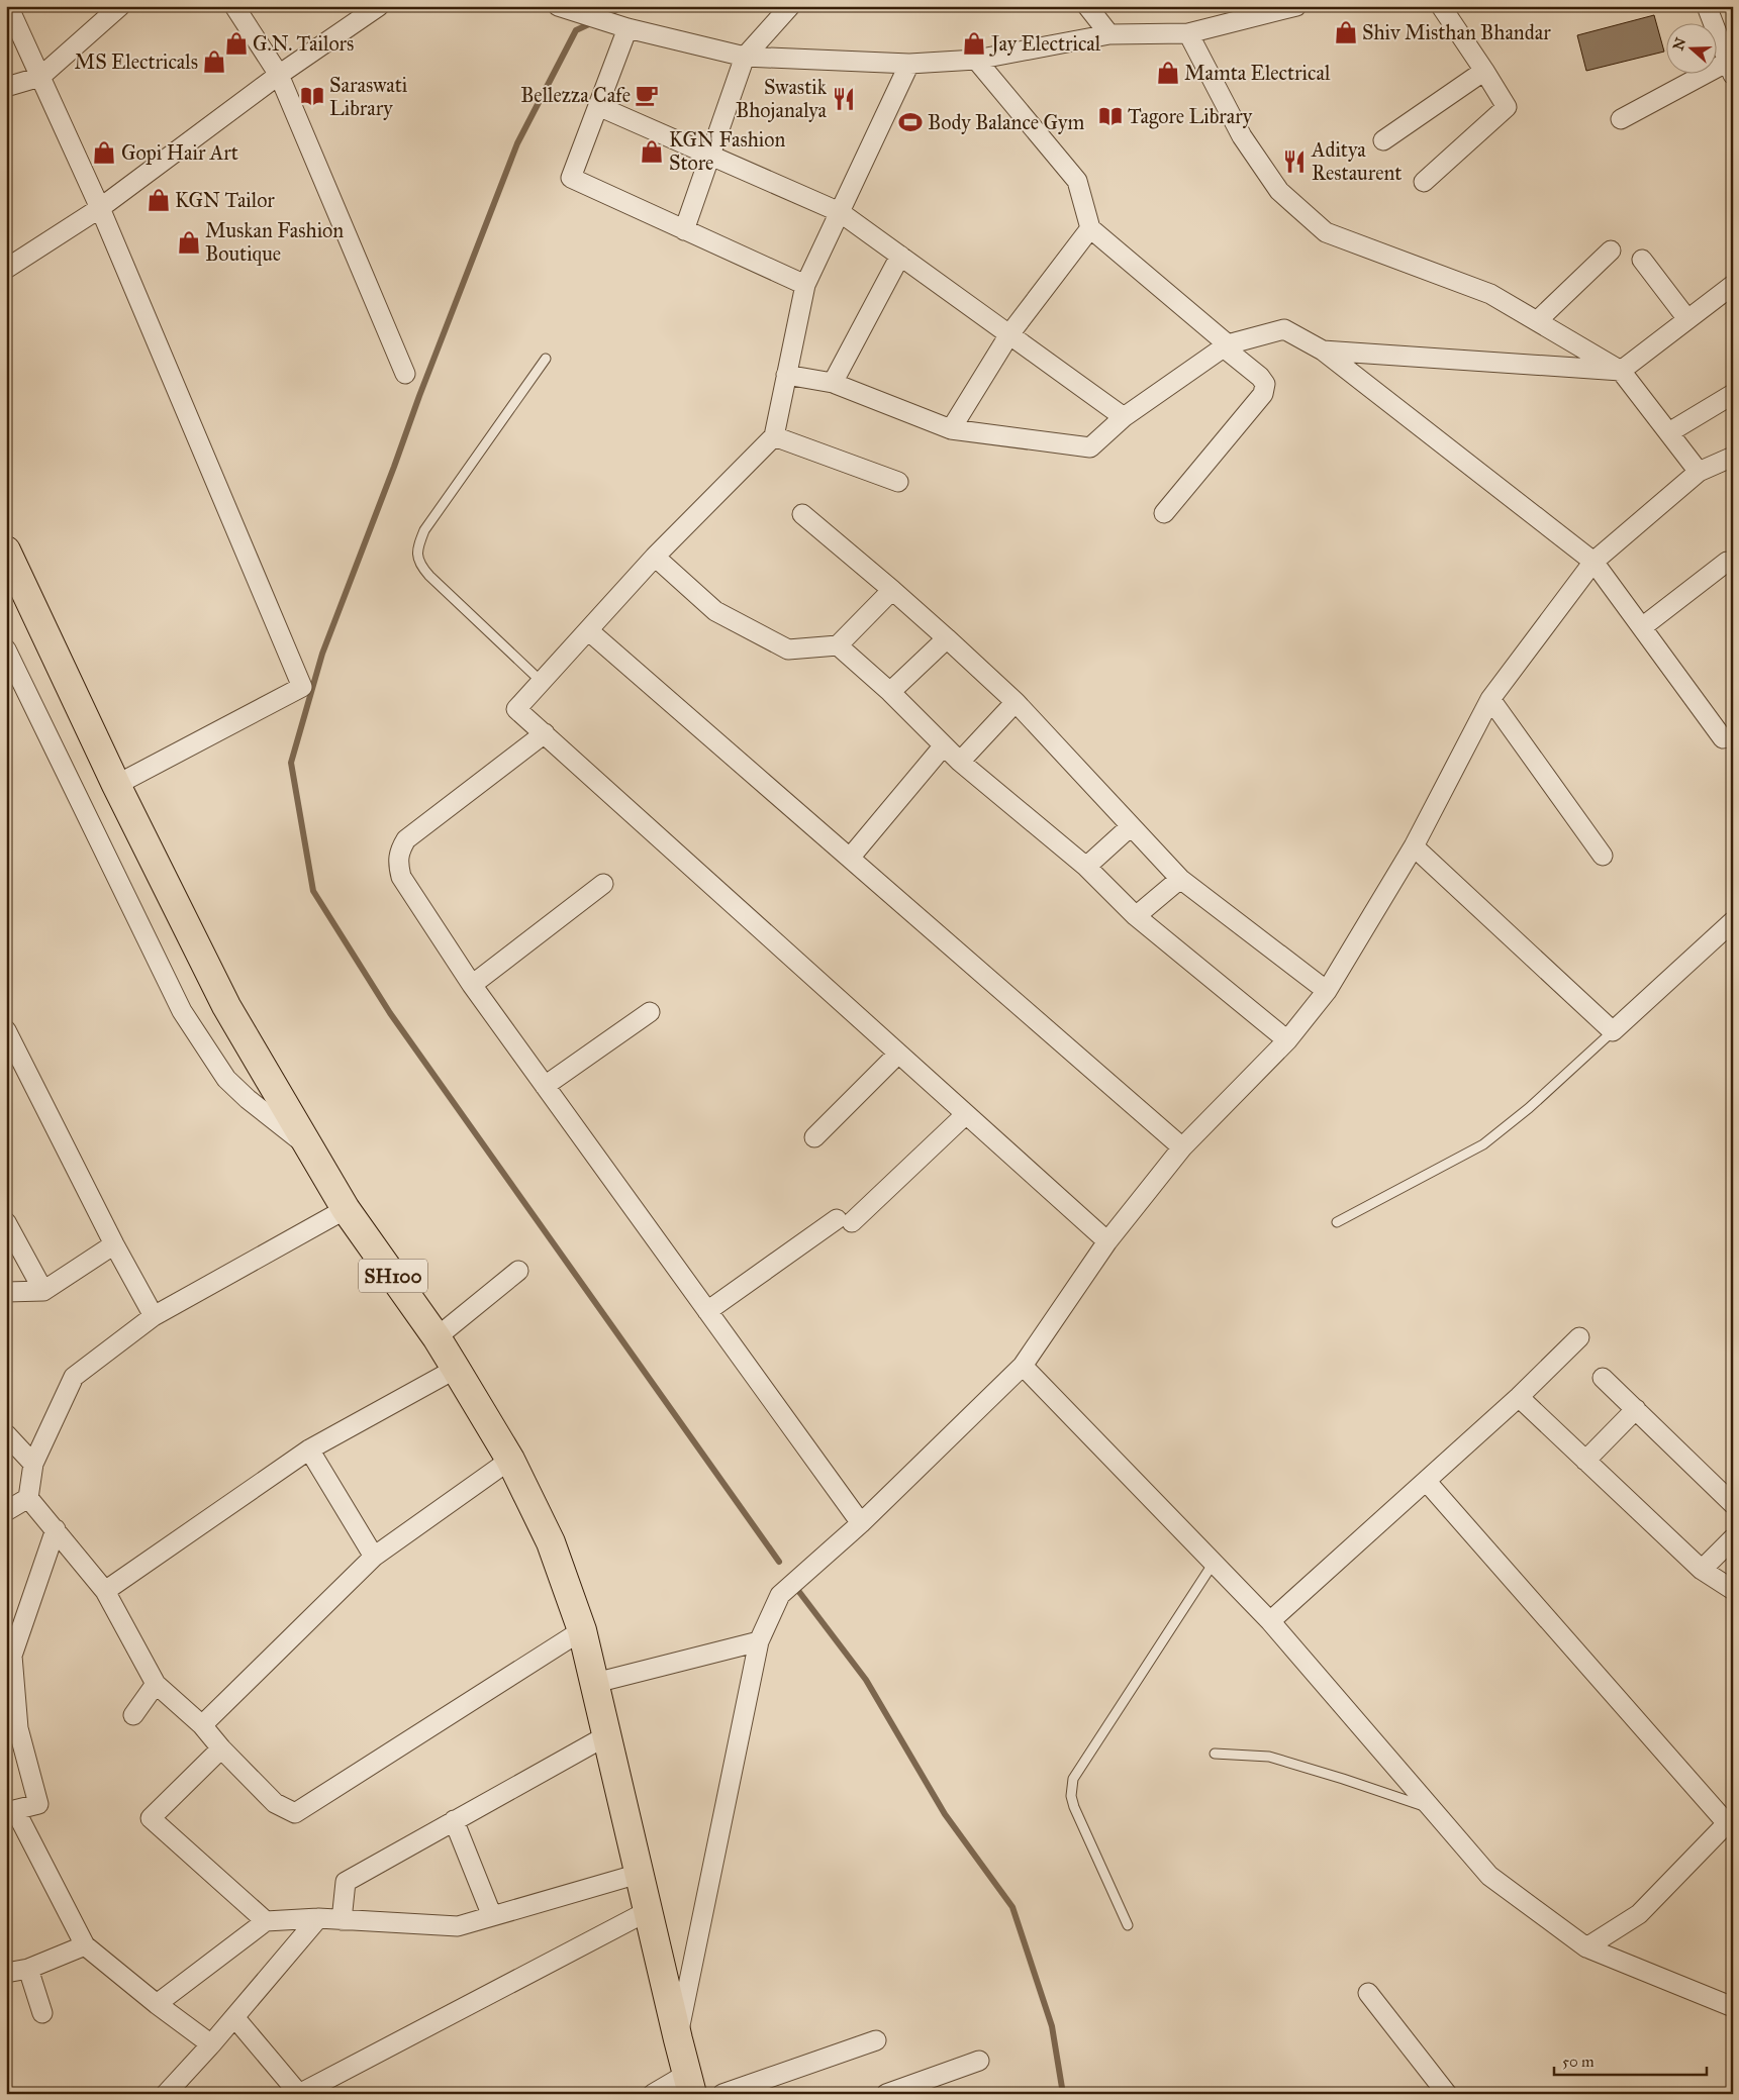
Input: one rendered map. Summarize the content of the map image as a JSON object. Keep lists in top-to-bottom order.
{
  "streets": {
    "main road": ["SH100"]
  },
  "places": {
    "shop": [
      "Shiv Misthan Bhandar",
      "G.N. Tailors",
      "Jay Electrical",
      "MS Electricals",
      "Mamta Electrical",
      "KGN Fashion Store",
      "Gopi Hair Art",
      "KGN Tailor",
      "Muskan Fashion Boutique"
    ],
    "cafe": ["Bellezza Cafe"],
    "library": ["Saraswati Library", "Tagore Library"],
    "restaurant": ["Swastik Bhojanalya", "Aditya Restaurent"],
    "sports": ["Body Balance Gym"]
  },
  "scale_bar": "50 m",
  "north": "left"
}
